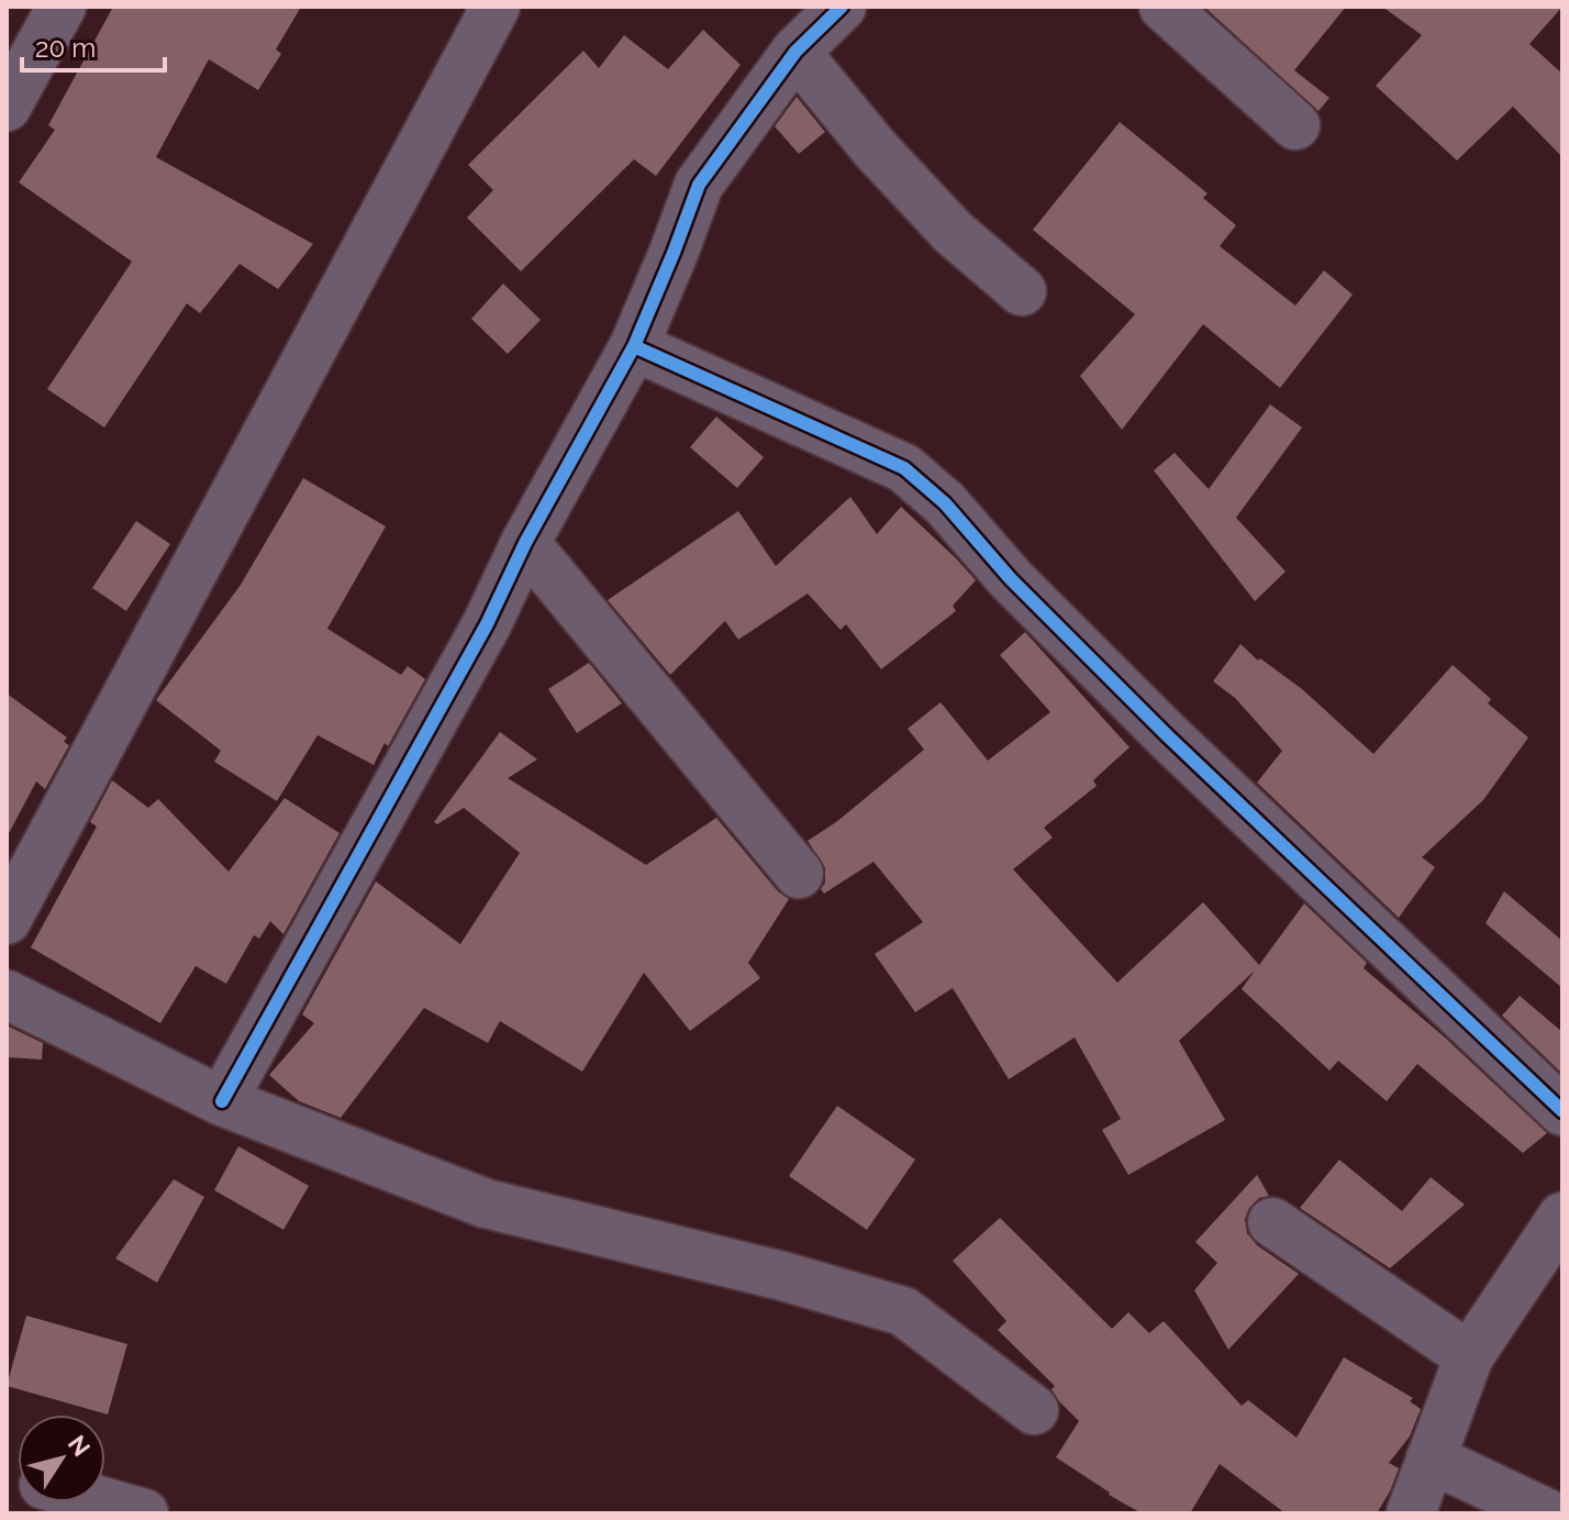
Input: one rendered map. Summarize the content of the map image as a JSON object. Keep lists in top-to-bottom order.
{
  "scale_bar": "20 m",
  "north": "top right"
}
